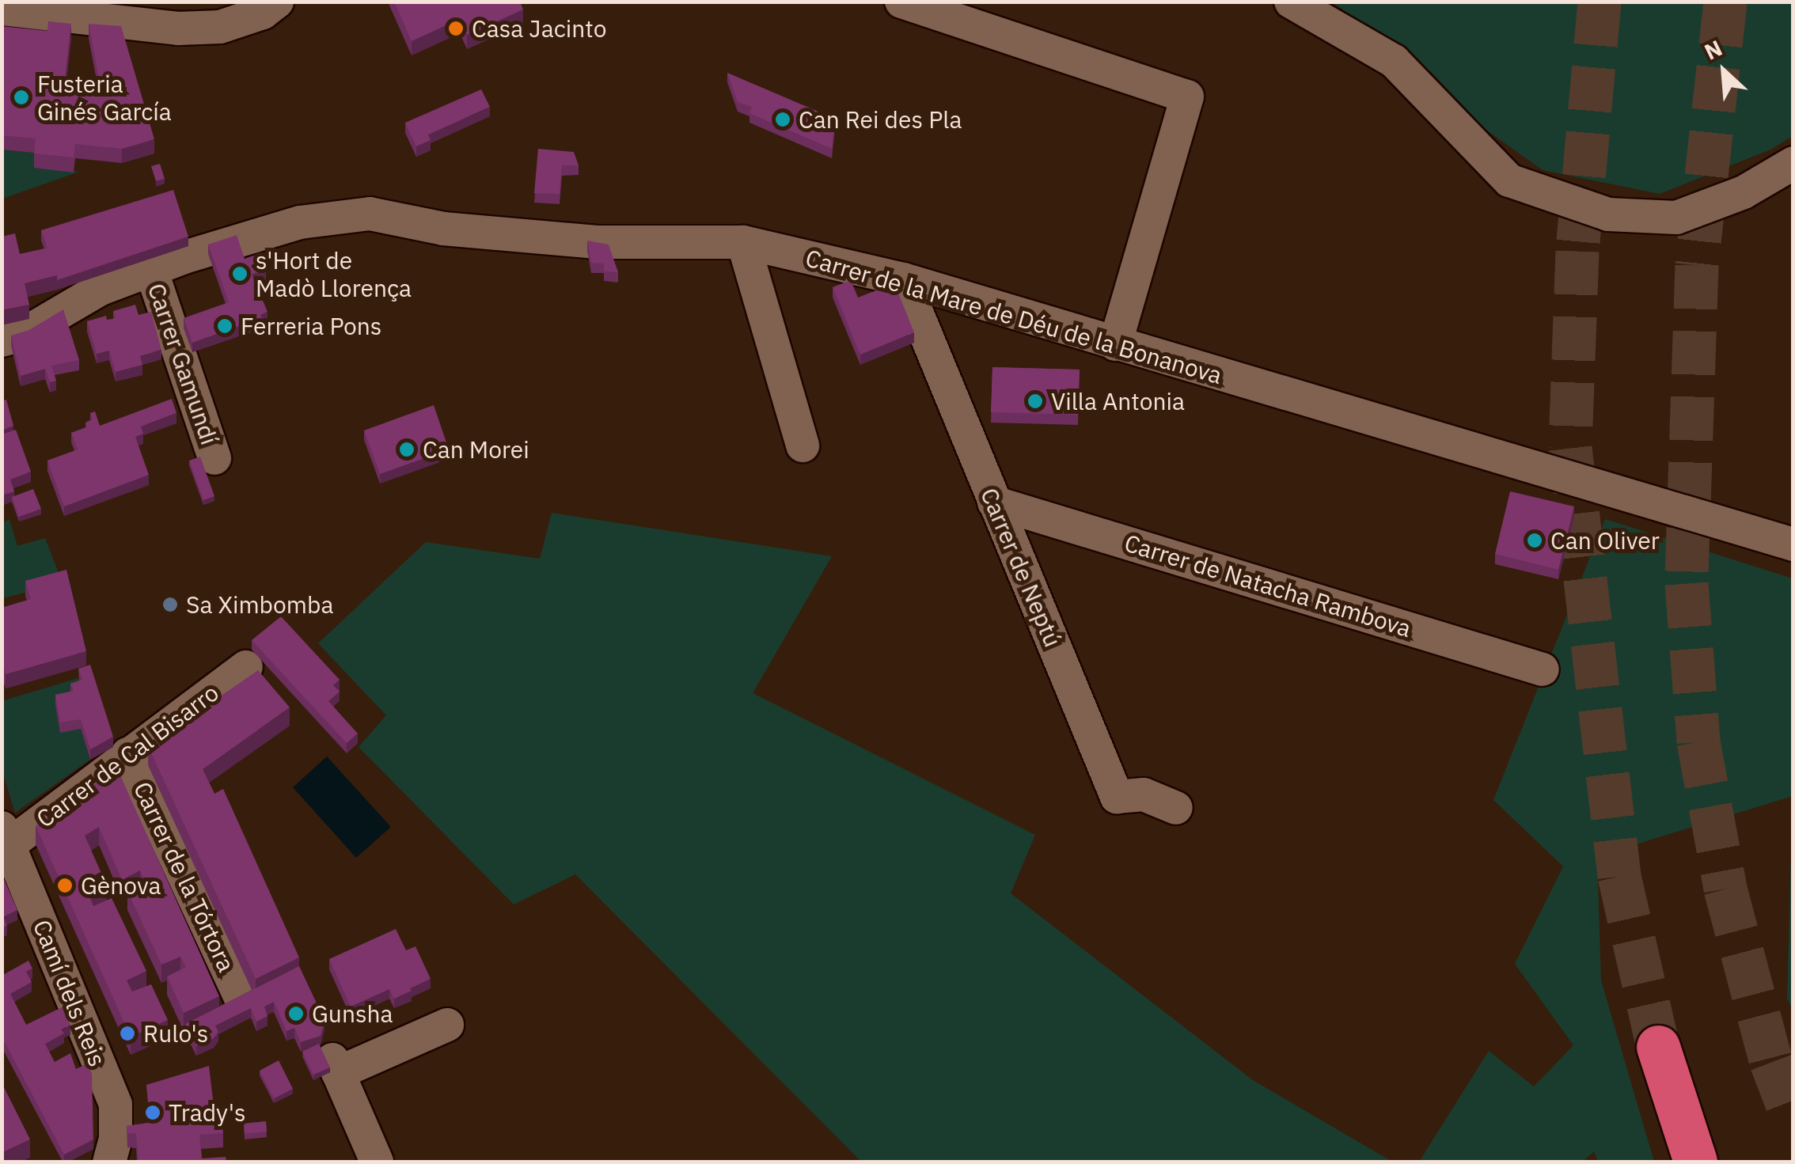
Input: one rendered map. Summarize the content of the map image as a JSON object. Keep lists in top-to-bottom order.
{
  "streets": {
    "street": [
      "Carrer de la Mare de Déu de la Bonanova",
      "Carrer Gamundí",
      "Carrer de Neptú",
      "Carrer de Natacha Rambova",
      "Carrer de Cal Bisarro",
      "Carrer de la Tórtora",
      "Camí dels Reis"
    ]
  },
  "crossings": [
    ["Carrer de la Mare de Déu de la Bonanova", "Carrer Gamundí"],
    ["Carrer de la Mare de Déu de la Bonanova", "Carrer de Neptú"],
    ["Carrer de Neptú", "Carrer de Natacha Rambova"],
    ["Carrer de Cal Bisarro", "Carrer de la Tórtora"],
    ["Carrer de Cal Bisarro", "Camí dels Reis"]
  ],
  "places": [
    "Casa Jacinto",
    "Fusteria Ginés García",
    "Can Rei des Pla",
    "s'Hort de Madò Llorença",
    "Ferreria Pons",
    "Villa Antonia",
    "Can Morei",
    "Can Oliver",
    "Sa Ximbomba",
    "Gènova",
    "Gunsha",
    "Rulo's",
    "Trady's"
  ],
  "north": "top left"
}
